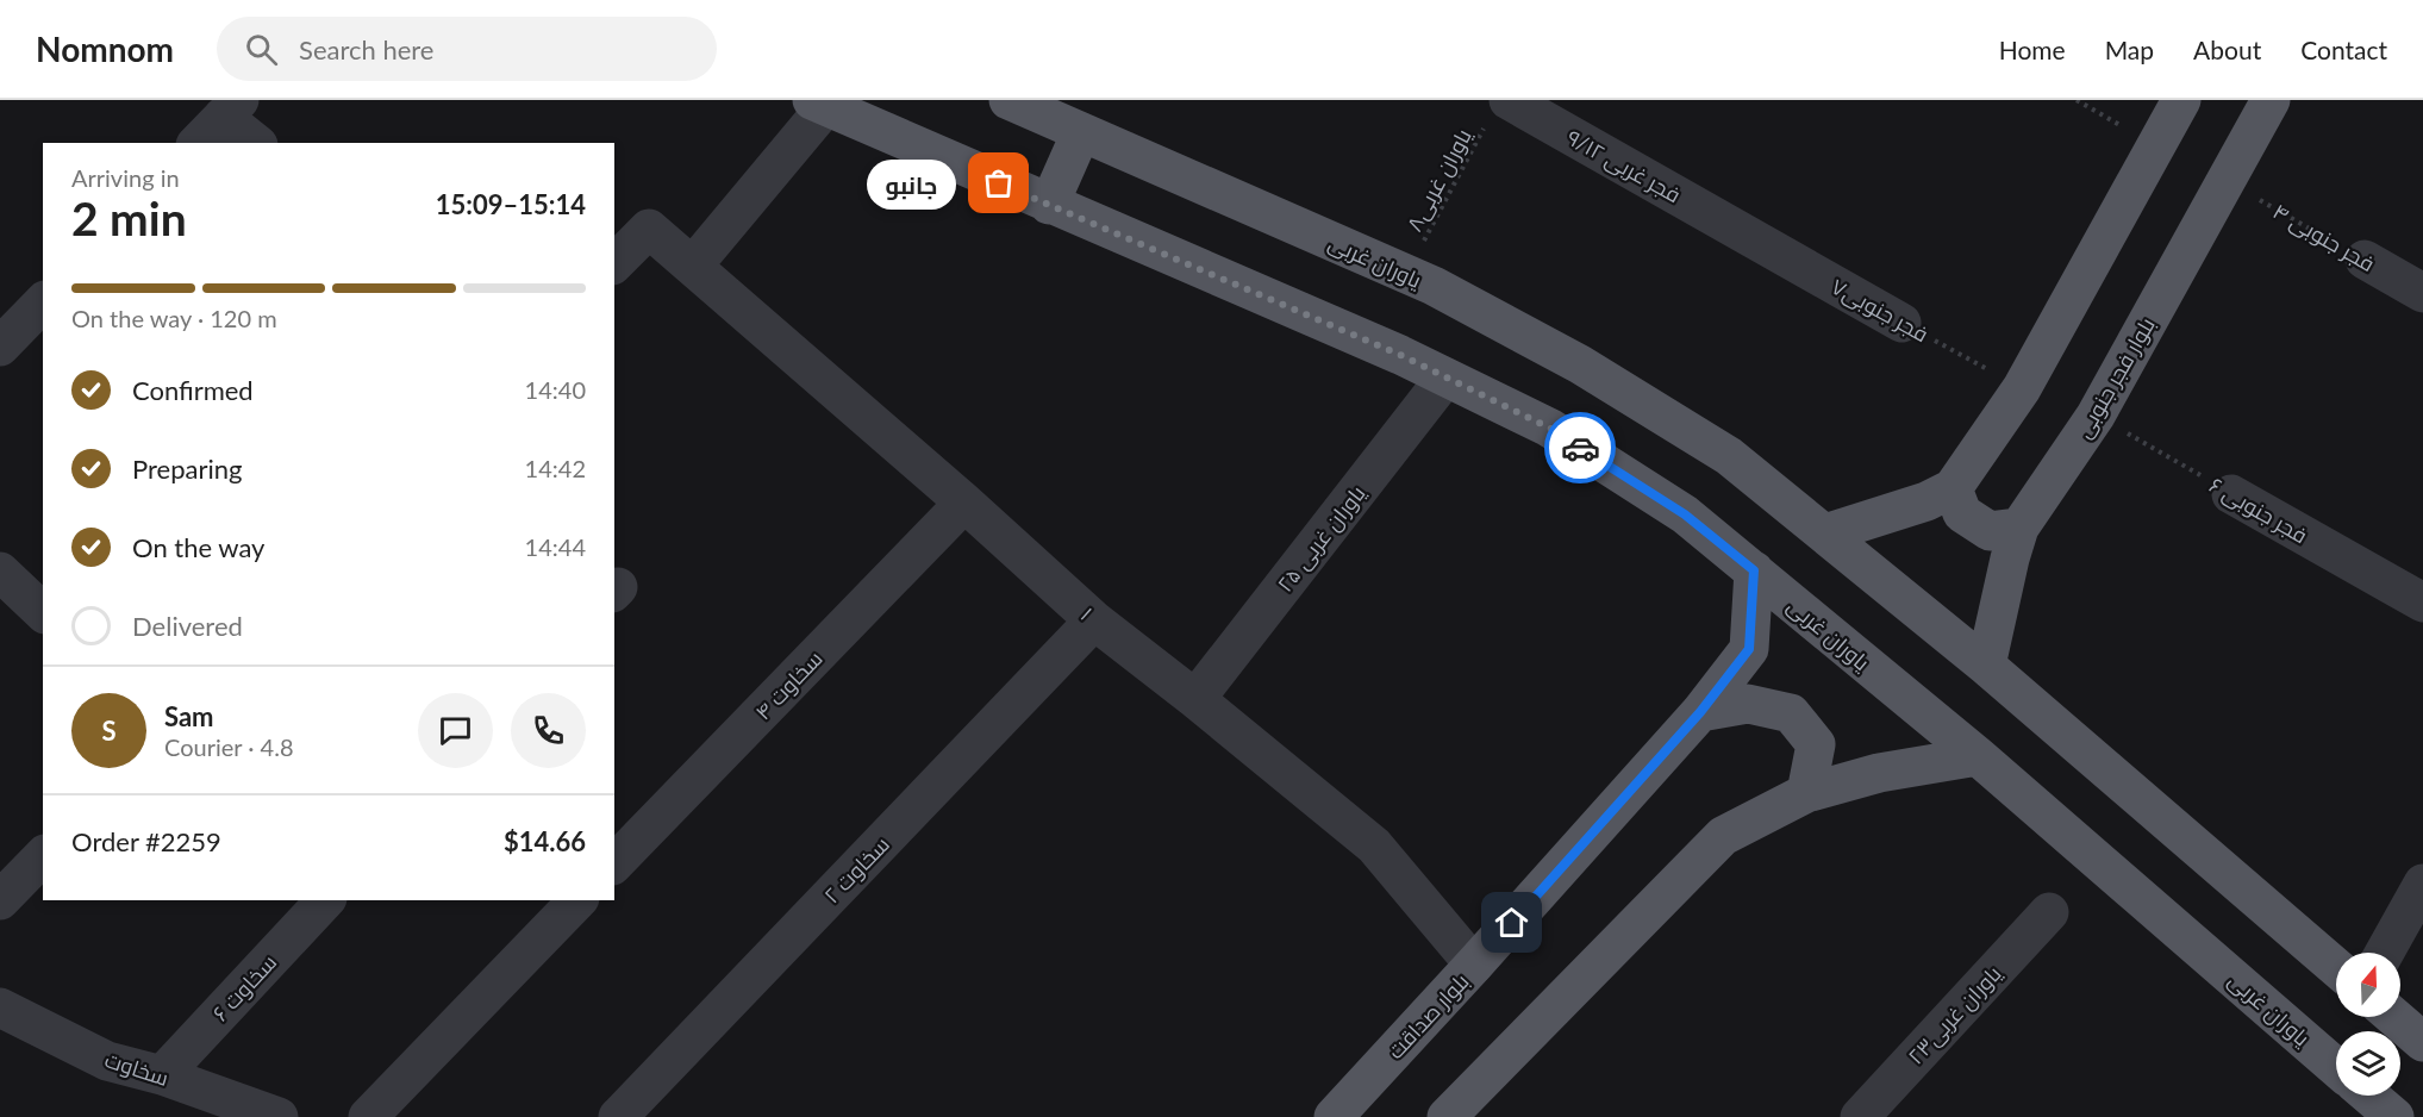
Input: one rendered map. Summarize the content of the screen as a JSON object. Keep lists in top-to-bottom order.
{
  "streets": {
    "main road": ["یاوران غربی", "بلوار فجر جنوبی", "بلوار صداقت"],
    "street": [
      "۹/۱۲ فجر غربی",
      "۴ فجر جنوبی",
      "فجر جنوبی۷",
      "۶ فجر جنوبی",
      "یاوران غربی ۲۵",
      "۱",
      "سخاوت ۴",
      "سخاوت ۲",
      "سخاوت ۶",
      "یاوران غربی۲۳",
      "سخاوت"
    ],
    "path": ["یاوران غربی۸"]
  },
  "crossings": [
    ["۹/۱۲ فجر غربی", "یاوران غربی۸"],
    ["۹/۱۲ فجر غربی", "فجر جنوبی۷"],
    ["یاوران غربی۸", "یاوران غربی"],
    ["۴ فجر جنوبی", "بلوار فجر جنوبی"],
    ["یاوران غربی", "بلوار فجر جنوبی"],
    ["یاوران غربی", "یاوران غربی ۲۵"],
    ["یاوران غربی", "بلوار صداقت"],
    ["بلوار فجر جنوبی", "۶ فجر جنوبی"],
    ["یاوران غربی ۲۵", "۱"],
    ["۱", "سخاوت ۴"],
    ["۱", "سخاوت ۲"],
    ["۱", "بلوار صداقت"],
    ["سخاوت ۶", "سخاوت"]
  ],
  "places": ["جانبو"],
  "north": "top",
  "page": {
    "header": "Nomnom",
    "search": "Search here",
    "nav": [
      "Home",
      "Map",
      "About",
      "Contact"
    ],
    "heading": ["2 min", "Arriving in", "15:09–15:14"],
    "panel": [
      "Sam",
      "Courier · 4.8",
      "Order #2259",
      "$14.66"
    ],
    "bubble": "جانبو",
    "bar": "On the way · 120 m",
    "list": [
      ["Confirmed", "14:40"],
      ["Preparing", "14:42"],
      ["On the way", "14:44"],
      "Delivered"
    ],
    "round": "S"
  }
}
